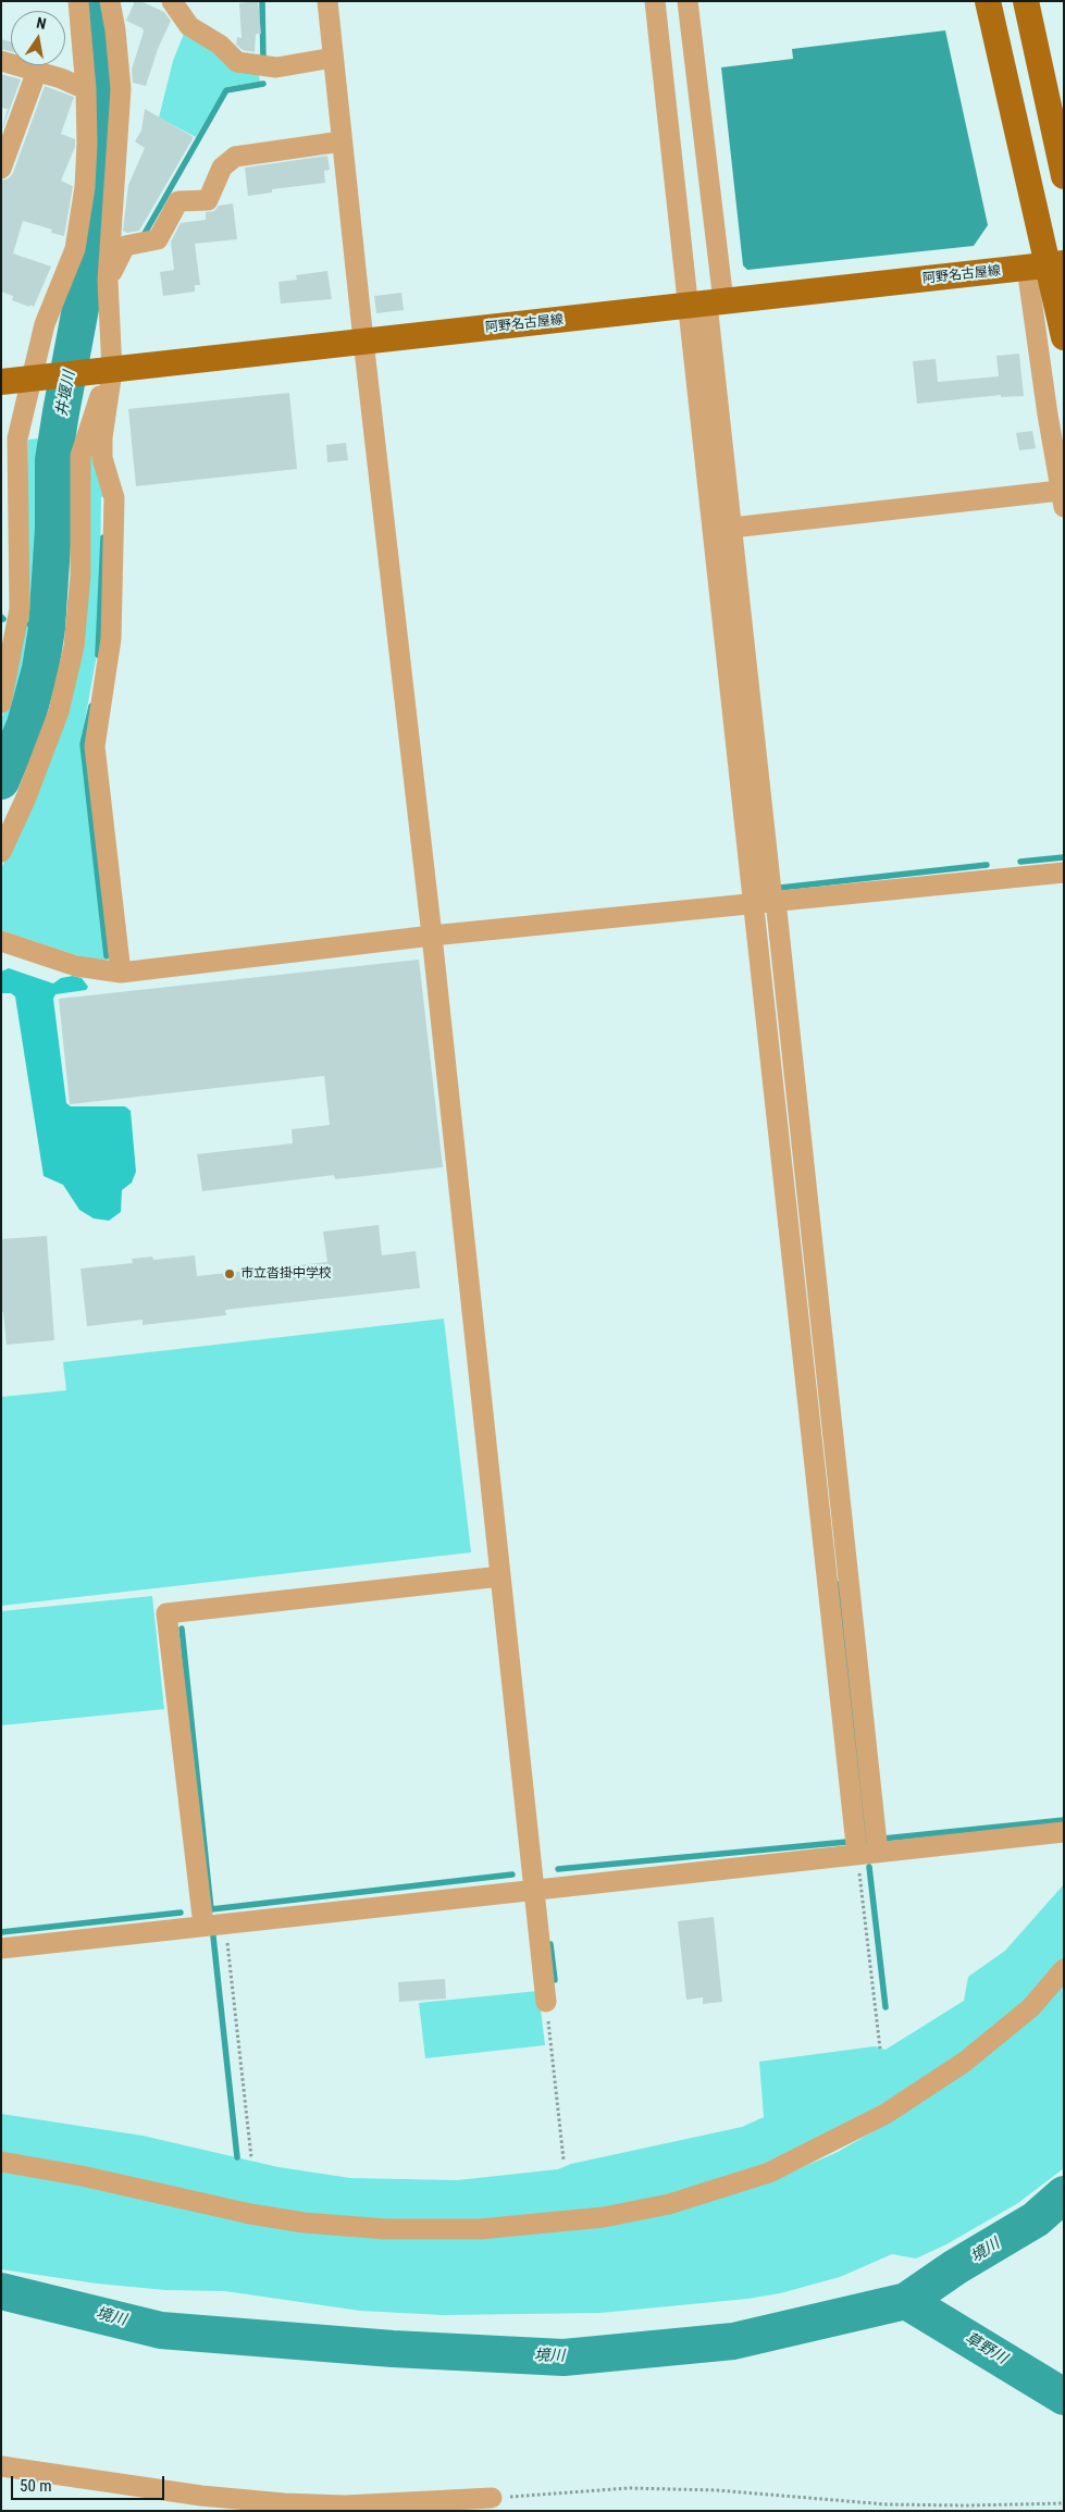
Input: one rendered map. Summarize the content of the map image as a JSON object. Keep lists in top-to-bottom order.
{
  "streets": {
    "main road": ["阿野名古屋線"]
  },
  "water": ["井堰川", "境川", "草野川"],
  "places": ["市立沓掛中学校"],
  "scale_bar": "50 m",
  "north": "top"
}
